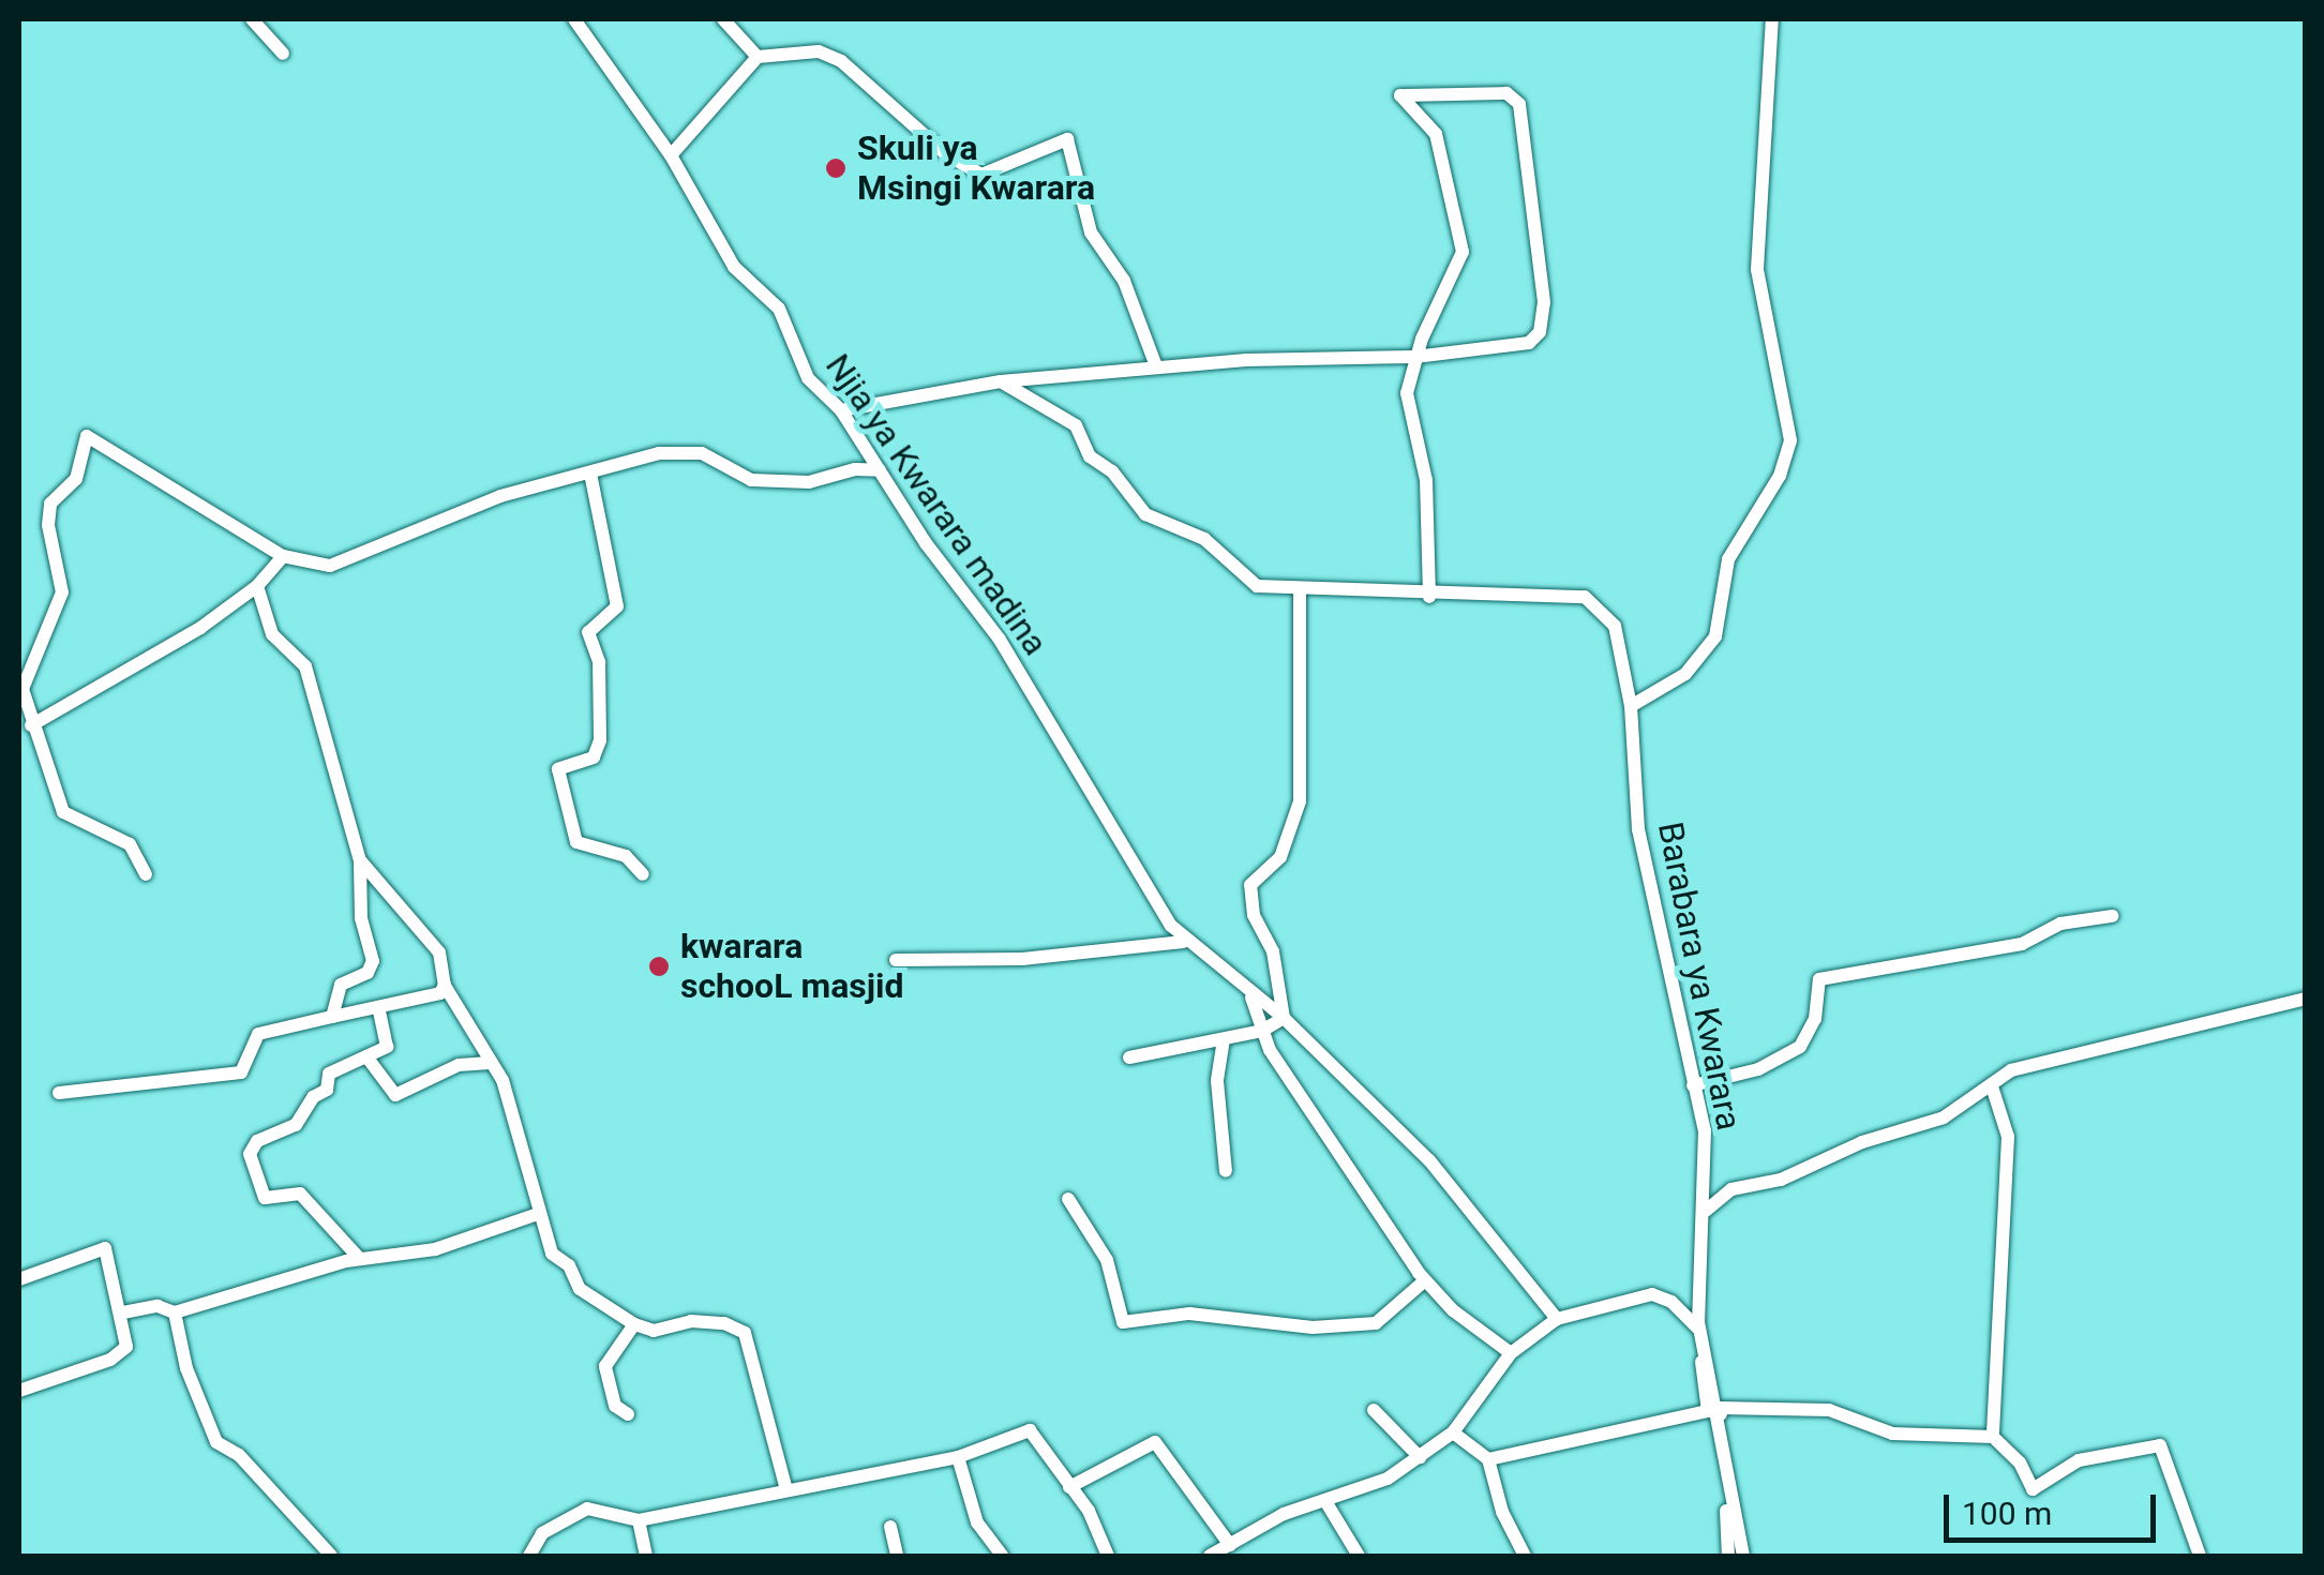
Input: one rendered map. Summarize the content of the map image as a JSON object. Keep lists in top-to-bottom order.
{
  "streets": {
    "street": ["Njia ya Kwarara madina", "Barabara ya Kwarara"]
  },
  "places": ["Skuli ya Msingi Kwarara", "kwarara schooL masjid"],
  "scale_bar": "100 m"
}
